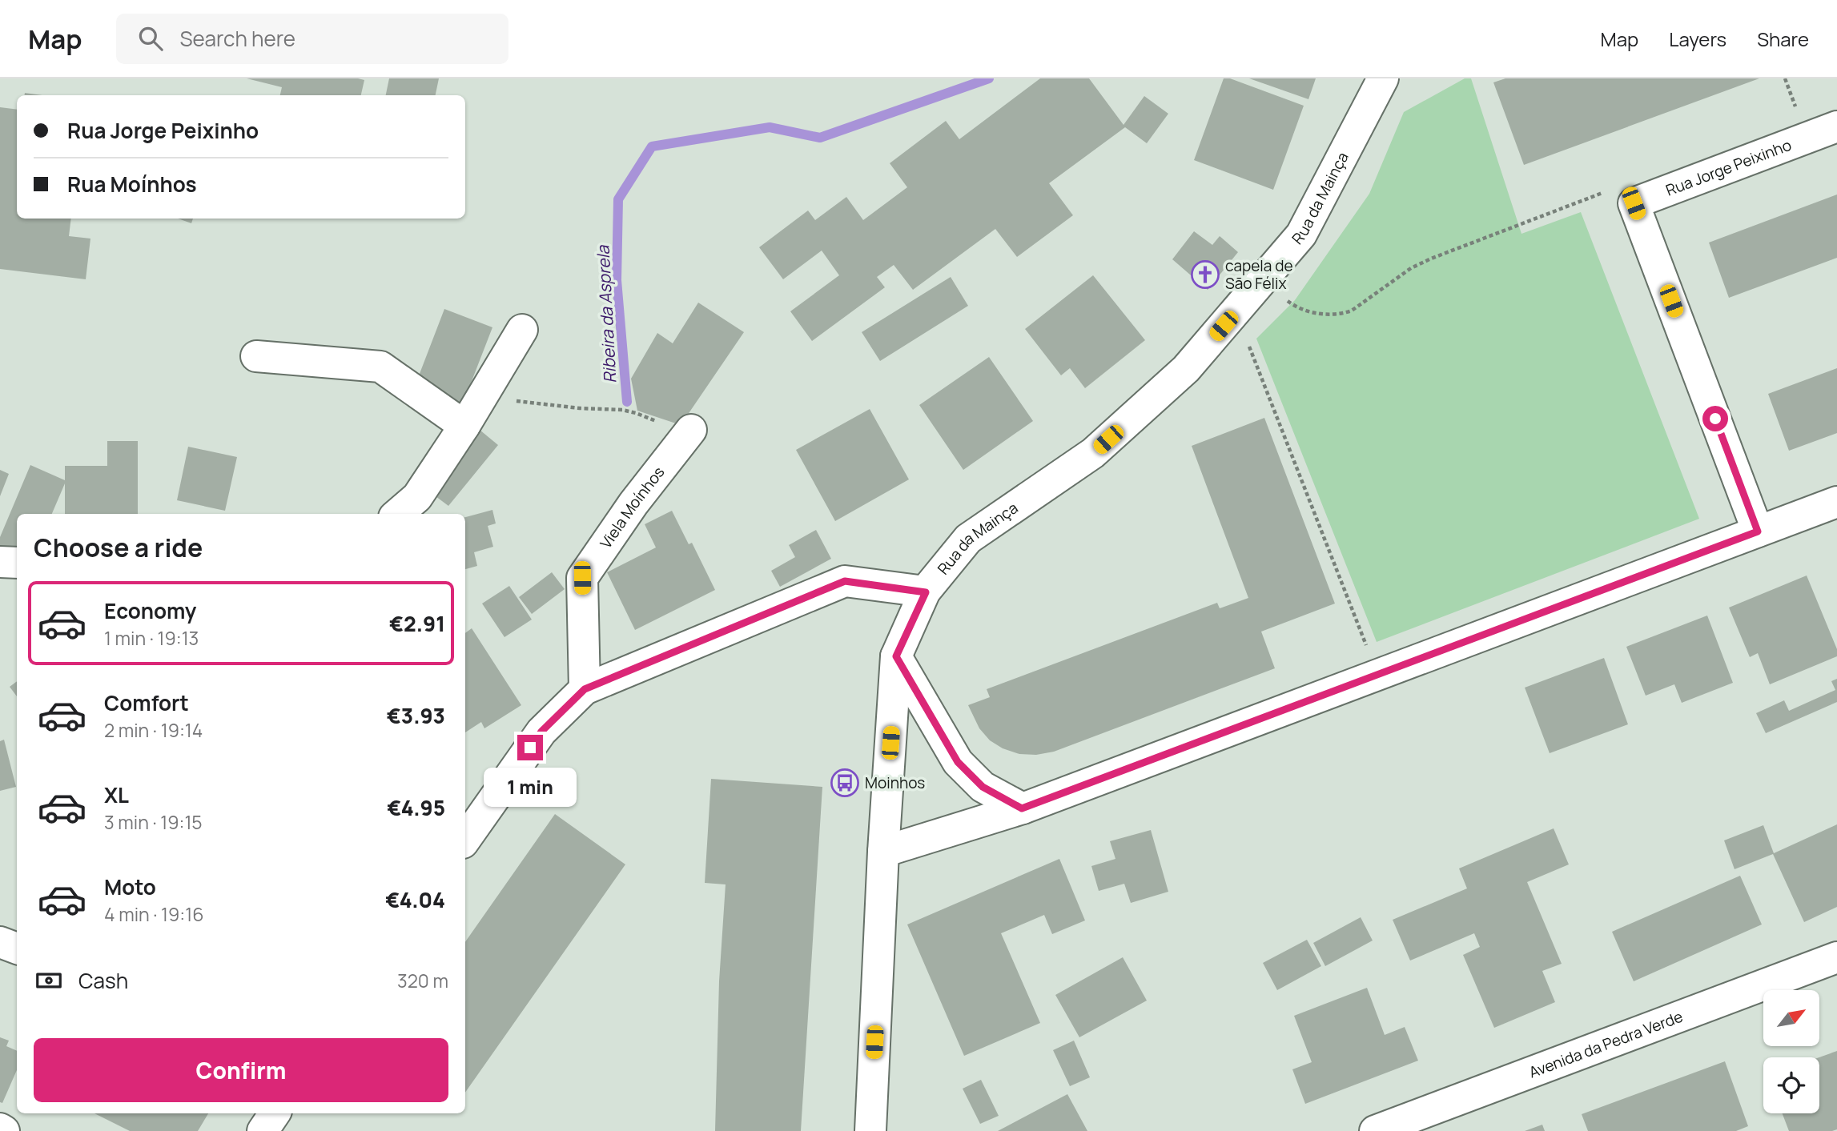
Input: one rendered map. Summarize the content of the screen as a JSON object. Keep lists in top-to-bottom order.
{
  "streets": {
    "street": [
      "Rua Jorge Peixinho",
      "Rua da Mainça",
      "Viela Moínhos",
      "Avenida da Pedra Verde"
    ]
  },
  "water": ["Ribeira da Asprela"],
  "places": {
    "church": ["capela de São Félix"],
    "bus stop": ["Moinhos"]
  },
  "north": "top right",
  "page": {
    "header": "Map",
    "search": "Search here",
    "nav": ["Map", "Layers", "Share"],
    "banner": ["Rua Jorge Peixinho", "Rua Moínhos"],
    "heading": "Choose a ride",
    "list": [
      {
        "name": "Economy",
        "note": "1 min · 19:13",
        "value": "€2.91"
      },
      {
        "name": "Comfort",
        "note": "2 min · 19:14",
        "value": "€3.93"
      },
      {
        "name": "XL",
        "note": "3 min · 19:15",
        "value": "€4.95"
      },
      {
        "name": "Moto",
        "note": "4 min · 19:16",
        "value": "€4.04"
      }
    ],
    "bubble": "1 min",
    "pay": ["Cash", "320 m"],
    "buttons": "Confirm"
  }
}
